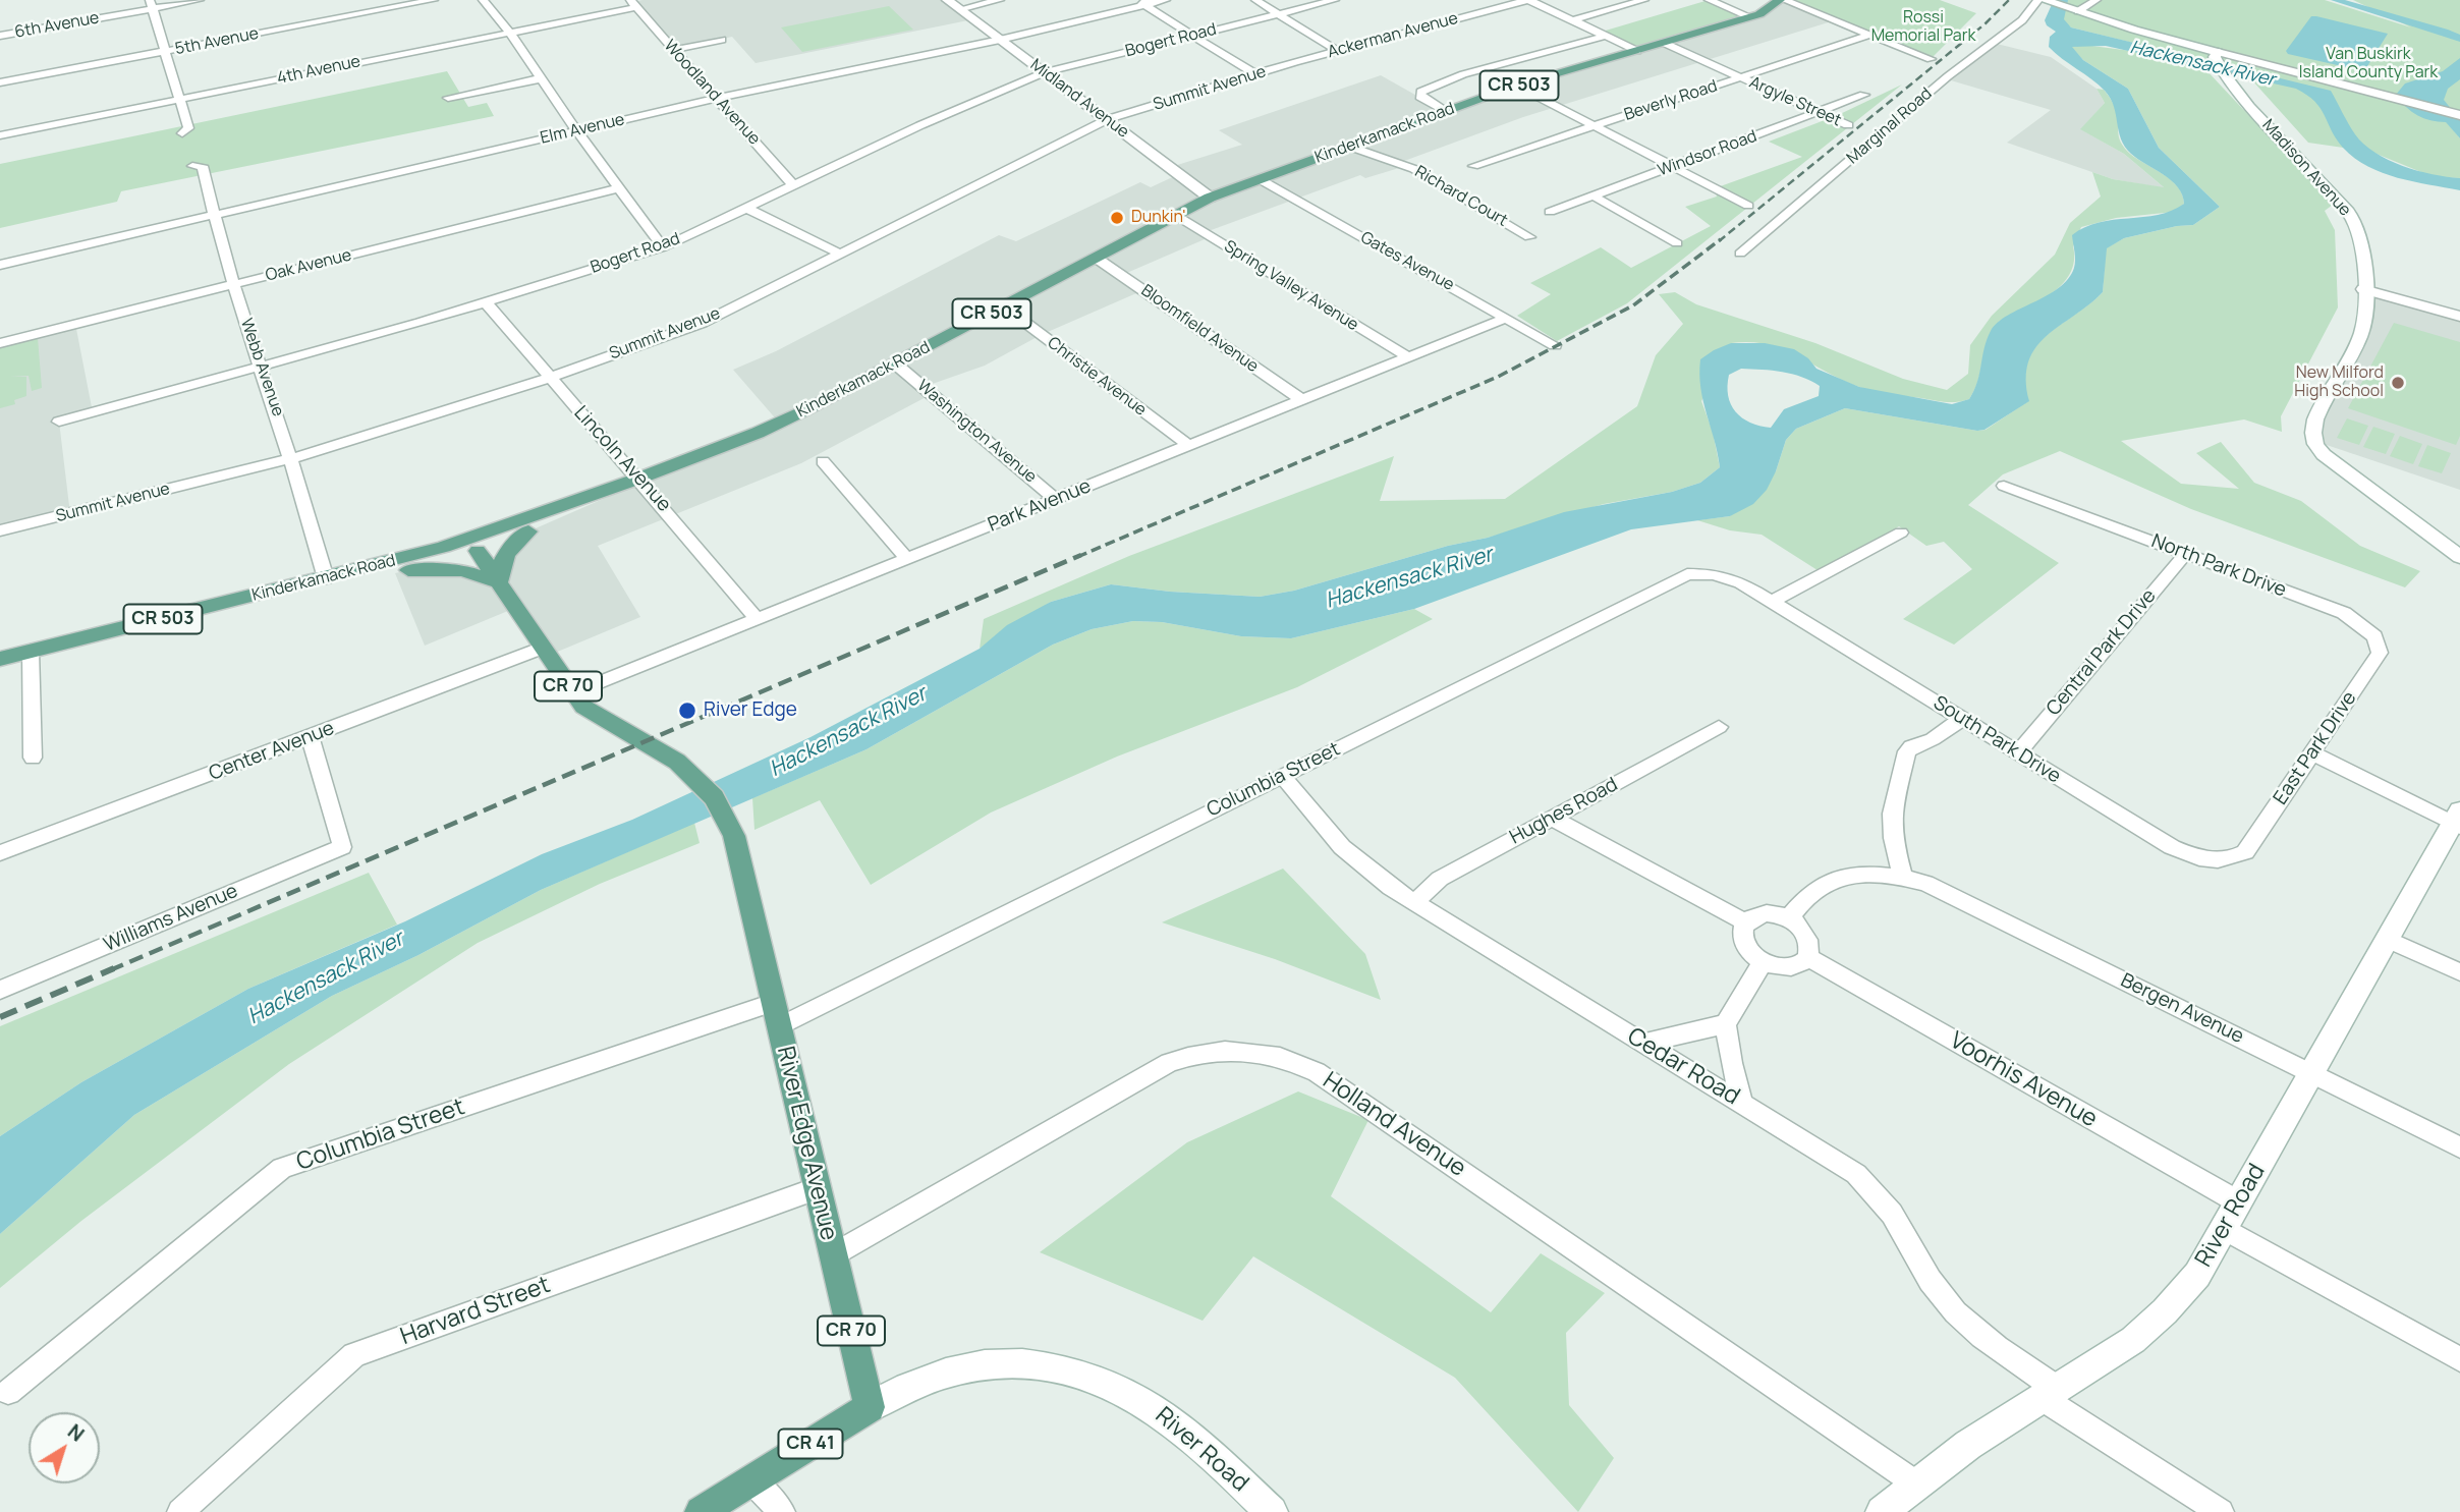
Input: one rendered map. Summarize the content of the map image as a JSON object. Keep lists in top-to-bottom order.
{
  "streets": {
    "main road": [
      "CR 503",
      "Midland Avenue",
      "Kinderkamack Road",
      "Madison Avenue",
      "CR 70",
      "River Edge Avenue",
      "River Road",
      "CR 41"
    ],
    "street": [
      "6th Avenue",
      "Ackerman Avenue",
      "Bogert Road",
      "5th Avenue",
      "4th Avenue",
      "Summit Avenue",
      "Woodland Avenue",
      "Beverly Road",
      "Argyle Street",
      "Marginal Road",
      "Elm Avenue",
      "Windsor Road",
      "Richard Court",
      "Gates Avenue",
      "Oak Avenue",
      "Spring Valley Avenue",
      "Bloomfield Avenue",
      "Webb Avenue",
      "Christie Avenue",
      "Washington Avenue",
      "Lincoln Avenue",
      "Park Avenue",
      "North Park Drive",
      "Central Park Drive",
      "South Park Drive",
      "East Park Drive",
      "Center Avenue",
      "Columbia Street",
      "Hughes Road",
      "Williams Avenue",
      "Bergen Avenue",
      "Cedar Road",
      "Voorhis Avenue",
      "Holland Avenue",
      "Harvard Street"
    ]
  },
  "crossings": [
    ["Ackerman Avenue", "Summit Avenue"],
    ["Bogert Road", "Woodland Avenue"],
    ["Bogert Road", "Midland Avenue"],
    ["Bogert Road", "Webb Avenue"],
    ["Bogert Road", "Lincoln Avenue"],
    ["4th Avenue", "Woodland Avenue"],
    ["Summit Avenue", "Midland Avenue"],
    ["Summit Avenue", "Webb Avenue"],
    ["Summit Avenue", "Lincoln Avenue"],
    ["Woodland Avenue", "Elm Avenue"],
    ["Midland Avenue", "Elm Avenue"],
    ["Midland Avenue", "Kinderkamack Road"],
    ["Beverly Road", "Argyle Street"],
    ["Argyle Street", "Kinderkamack Road"],
    ["Argyle Street", "Windsor Road"],
    ["Elm Avenue", "Webb Avenue"],
    ["Kinderkamack Road", "Richard Court"],
    ["Kinderkamack Road", "Gates Avenue"],
    ["Kinderkamack Road", "Spring Valley Avenue"],
    ["Kinderkamack Road", "Bloomfield Avenue"],
    ["Kinderkamack Road", "Webb Avenue"],
    ["Kinderkamack Road", "Christie Avenue"],
    ["Kinderkamack Road", "Washington Avenue"],
    ["Kinderkamack Road", "Lincoln Avenue"],
    ["Gates Avenue", "Park Avenue"],
    ["Oak Avenue", "Webb Avenue"],
    ["Spring Valley Avenue", "Park Avenue"],
    ["Bloomfield Avenue", "Park Avenue"],
    ["Christie Avenue", "Park Avenue"],
    ["Washington Avenue", "Park Avenue"],
    ["Lincoln Avenue", "Park Avenue"],
    ["Park Avenue", "CR 70"],
    ["Park Avenue", "River Edge Avenue"],
    ["North Park Drive", "Central Park Drive"],
    ["North Park Drive", "East Park Drive"],
    ["Central Park Drive", "South Park Drive"],
    ["CR 70", "Center Avenue"],
    ["CR 70", "River Edge Avenue"],
    ["South Park Drive", "East Park Drive"],
    ["South Park Drive", "Columbia Street"],
    ["Center Avenue", "Williams Avenue"],
    ["Columbia Street", "Cedar Road"],
    ["Columbia Street", "River Edge Avenue"],
    ["Hughes Road", "Cedar Road"],
    ["Bergen Avenue", "Voorhis Avenue"],
    ["Bergen Avenue", "River Road"],
    ["Cedar Road", "River Road"],
    ["Voorhis Avenue", "River Road"],
    ["Holland Avenue", "River Edge Avenue"],
    ["Holland Avenue", "River Road"],
    ["River Edge Avenue", "River Road"],
    ["River Edge Avenue", "Harvard Street"]
  ],
  "water": ["Hackensack River"],
  "parks": ["Rossi Memorial Park", "Van Buskirk Island County Park"],
  "places": ["Dunkin'", "New Milford High School", "River Edge"],
  "north": "top right"
}
